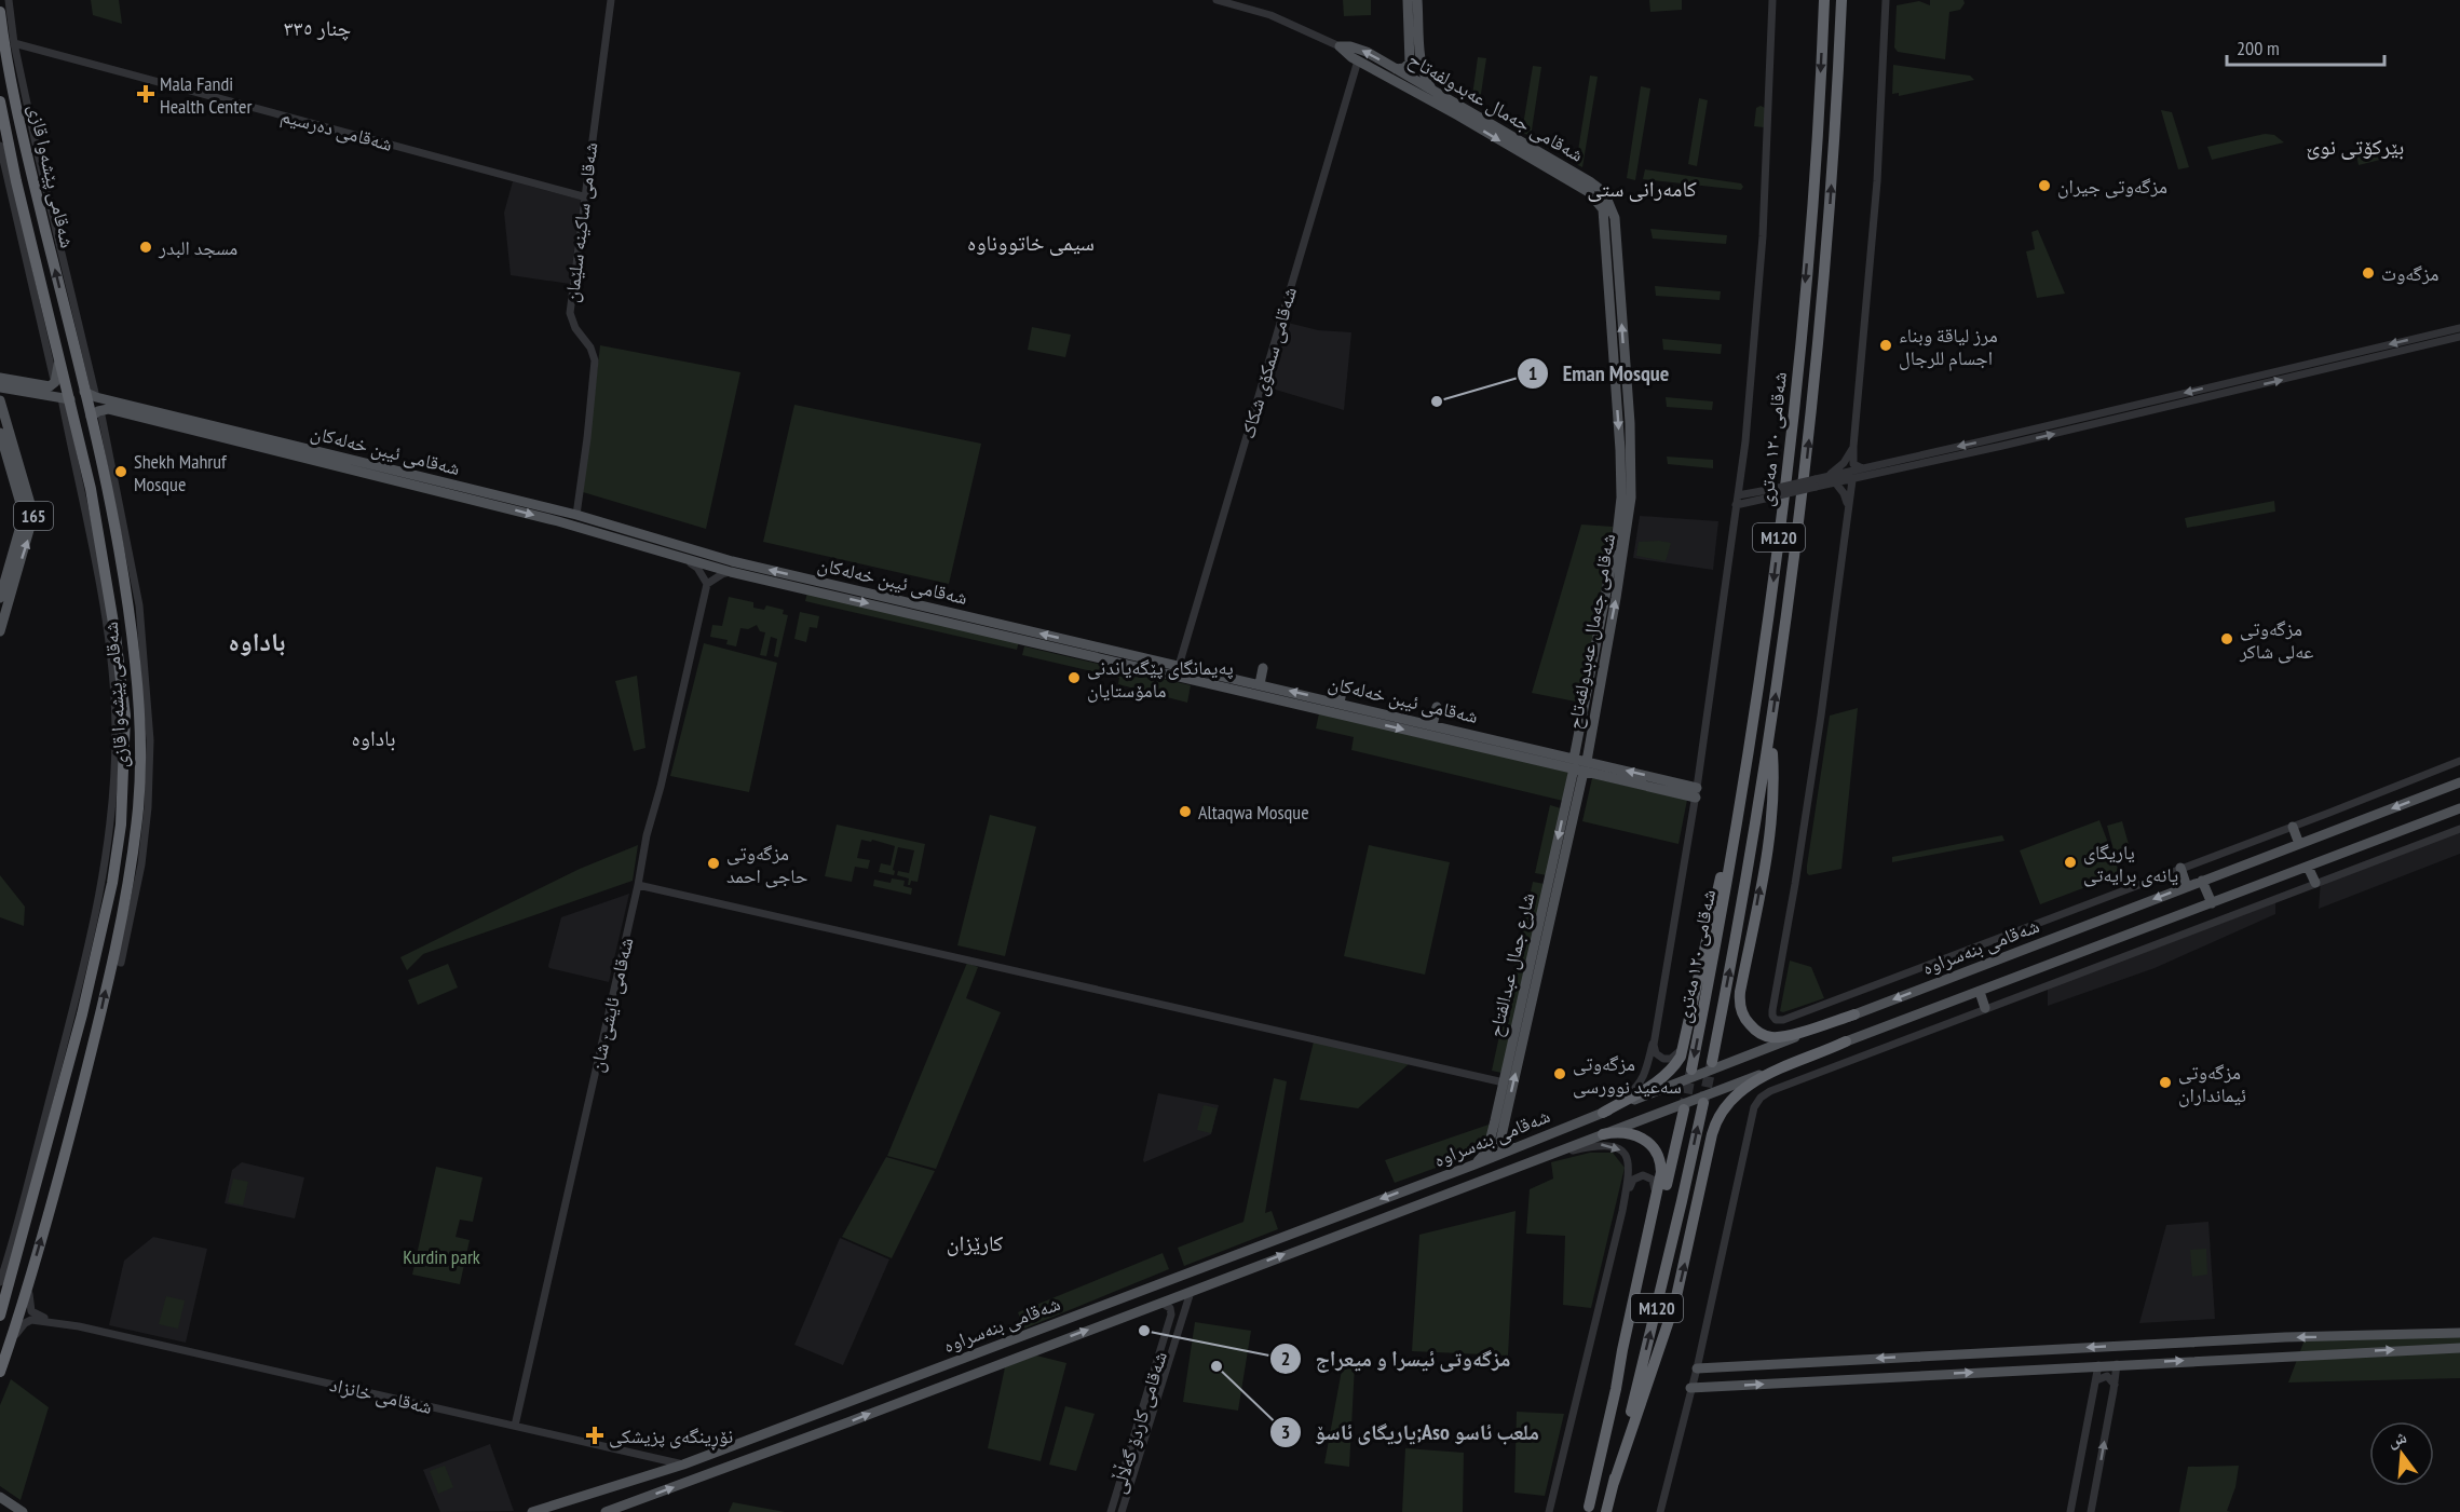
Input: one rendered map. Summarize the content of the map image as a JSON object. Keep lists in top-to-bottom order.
{
  "streets": {
    "highway": ["شەقامی پێشەوا قازی", "شەقامی ١٢٠ مەتری", "M120"],
    "main road": [
      "شەقامی جەمال عەبدولفەتاح",
      "شەقامی ئیبن خەلەکان",
      "165",
      "شەقامی بنەسراوە",
      "شارع جمال عبدالفتاح"
    ],
    "street": [
      "شەقامی دەرسیم",
      "شەقامی ساکینە سلێمان",
      "شەقامی سمکۆی شکاک",
      "شەقامی ئایشێ شان",
      "شەقامی خانزاد",
      "شەقامی کاردۆ گەڵاڵی"
    ]
  },
  "crossings": [
    ["شەقامی جەمال عەبدولفەتاح", "شەقامی سمکۆی شکاک"],
    ["شەقامی جەمال عەبدولفەتاح", "شەقامی ئیبن خەلەکان"],
    ["شەقامی جەمال عەبدولفەتاح", "شارع جمال عبدالفتاح"],
    ["شەقامی دەرسیم", "شەقامی پێشەوا قازی"],
    ["شەقامی دەرسیم", "شەقامی ساکینە سلێمان"],
    ["شەقامی پێشەوا قازی", "شەقامی ئیبن خەلەکان"],
    ["شەقامی پێشەوا قازی", "شەقامی خانزاد"],
    ["شەقامی ساکینە سلێمان", "شەقامی ئیبن خەلەکان"],
    ["شەقامی سمکۆی شکاک", "شەقامی ئیبن خەلەکان"],
    ["شەقامی ئیبن خەلەکان", "شارع جمال عبدالفتاح"],
    ["شەقامی بنەسراوە", "شارع جمال عبدالفتاح"],
    ["شەقامی بنەسراوە", "شەقامی خانزاد"],
    ["شەقامی بنەسراوە", "شەقامی کاردۆ گەڵاڵی"],
    ["شەقامی ئایشێ شان", "شەقامی خانزاد"]
  ],
  "districts": [
    "چنار ٣٣٥",
    "بێرکۆتی نوێ",
    "كامه‌رانی ستی",
    "سیمی خاتووناوه",
    "باداوە",
    "باداوە",
    "کارێزان"
  ],
  "parks": ["Kurdin park"],
  "places": {
    "health": ["Mala Fandi Health Center", "نۆڕینگەی پزیشکی"],
    "other": [
      "مزگەوتی جیران",
      "مسجد البدر",
      "مزگەوت",
      "مرز لياقة وبناء اجسام للرجال",
      "Eman Mosque",
      "Shekh Mahruf Mosque",
      "مزگەوتی عەلی شاکر",
      "پەیمانگای پێگەیاندنی مامۆستایان",
      "Altaqwa Mosque",
      "یاریگای یانەی برایەتی",
      "مزگەوتی حاجی احمد",
      "مزگەوتی سەعید نوورسی",
      "مزگەوتی ئیمانداران",
      "مزگەوتی ئیسرا و میعراج",
      "یاریگای ئاسۆ;Aso ملعب ئاسو"
    ]
  },
  "scale_bar": "200 m",
  "north": "top"
}
